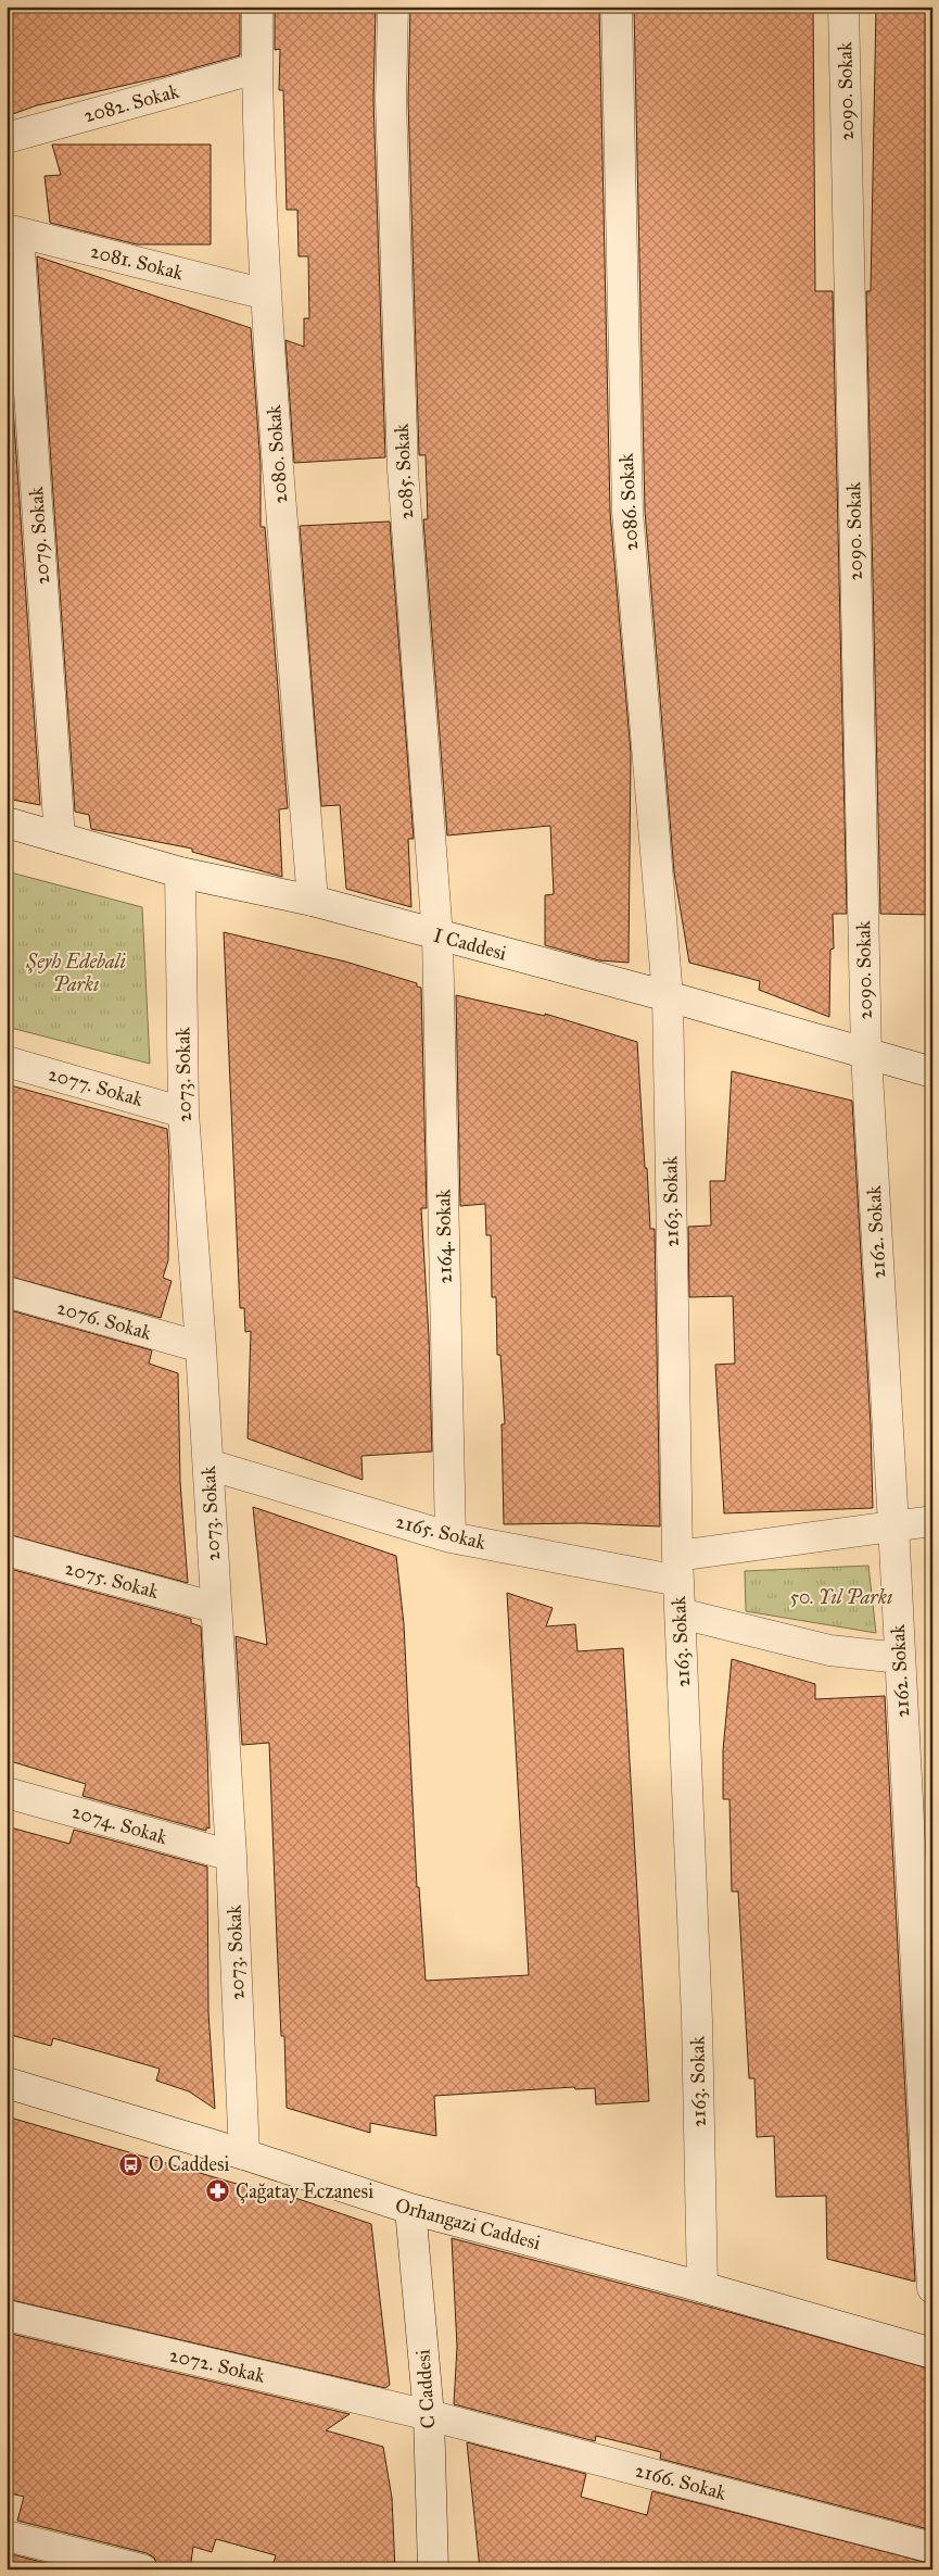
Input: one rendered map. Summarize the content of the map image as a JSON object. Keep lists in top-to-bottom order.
{
  "streets": {
    "street": [
      "2090. Sokak",
      "2082. Sokak",
      "2081. Sokak",
      "2080. Sokak",
      "2085. Sokak",
      "2086. Sokak",
      "2079. Sokak",
      "I Caddesi",
      "2073. Sokak",
      "2077. Sokak",
      "2163. Sokak",
      "2162. Sokak",
      "2164. Sokak",
      "2076. Sokak",
      "2165. Sokak",
      "2075. Sokak",
      "2074. Sokak",
      "Orhangazi Caddesi",
      "2072. Sokak",
      "C Caddesi",
      "2166. Sokak"
    ]
  },
  "crossings": [
    ["2090. Sokak", "I Caddesi"],
    ["2090. Sokak", "2162. Sokak"],
    ["2082. Sokak", "2080. Sokak"],
    ["2081. Sokak", "2080. Sokak"],
    ["2081. Sokak", "2079. Sokak"],
    ["2080. Sokak", "I Caddesi"],
    ["2085. Sokak", "I Caddesi"],
    ["2085. Sokak", "2164. Sokak"],
    ["2086. Sokak", "I Caddesi"],
    ["2086. Sokak", "2163. Sokak"],
    ["2079. Sokak", "I Caddesi"],
    ["I Caddesi", "2073. Sokak"],
    ["I Caddesi", "2163. Sokak"],
    ["I Caddesi", "2162. Sokak"],
    ["I Caddesi", "2164. Sokak"],
    ["2073. Sokak", "2077. Sokak"],
    ["2073. Sokak", "2076. Sokak"],
    ["2073. Sokak", "2165. Sokak"],
    ["2073. Sokak", "2075. Sokak"],
    ["2073. Sokak", "2074. Sokak"],
    ["2073. Sokak", "Orhangazi Caddesi"],
    ["2163. Sokak", "2165. Sokak"],
    ["2163. Sokak", "Orhangazi Caddesi"],
    ["2162. Sokak", "2165. Sokak"],
    ["2164. Sokak", "2165. Sokak"],
    ["Orhangazi Caddesi", "C Caddesi"],
    ["2072. Sokak", "C Caddesi"],
    ["2072. Sokak", "2166. Sokak"],
    ["C Caddesi", "2166. Sokak"]
  ],
  "parks": ["Şeyh Edebali Parkı", "50. Yıl Parkı"],
  "places": {
    "bus stop": ["O Caddesi"],
    "pharmacy": ["Çağatay Eczanesi"]
  }
}
